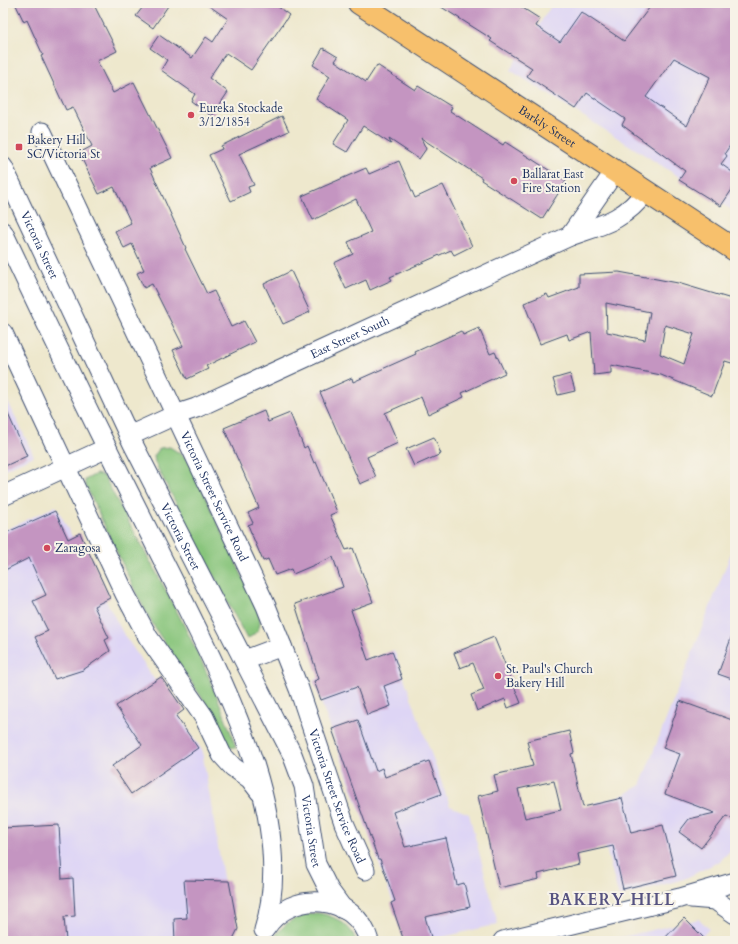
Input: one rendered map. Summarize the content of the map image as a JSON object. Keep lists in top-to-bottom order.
{
  "streets": {
    "main road": ["Barkly Street"],
    "street": ["Victoria Street", "East Street South", "Victoria Street Service Road"]
  },
  "crossings": [
    ["Barkly Street", "East Street South"],
    ["Victoria Street", "East Street South"],
    ["East Street South", "Victoria Street Service Road"]
  ],
  "districts": ["BAKERY HILL"],
  "places": {
    "other": [
      "Eureka Stockade 3/12/1854",
      "Ballarat East Fire Station",
      "Zaragosa",
      "St. Paul's Church Bakery Hill"
    ],
    "transit": ["Bakery Hill SC/Victoria St"]
  }
}
